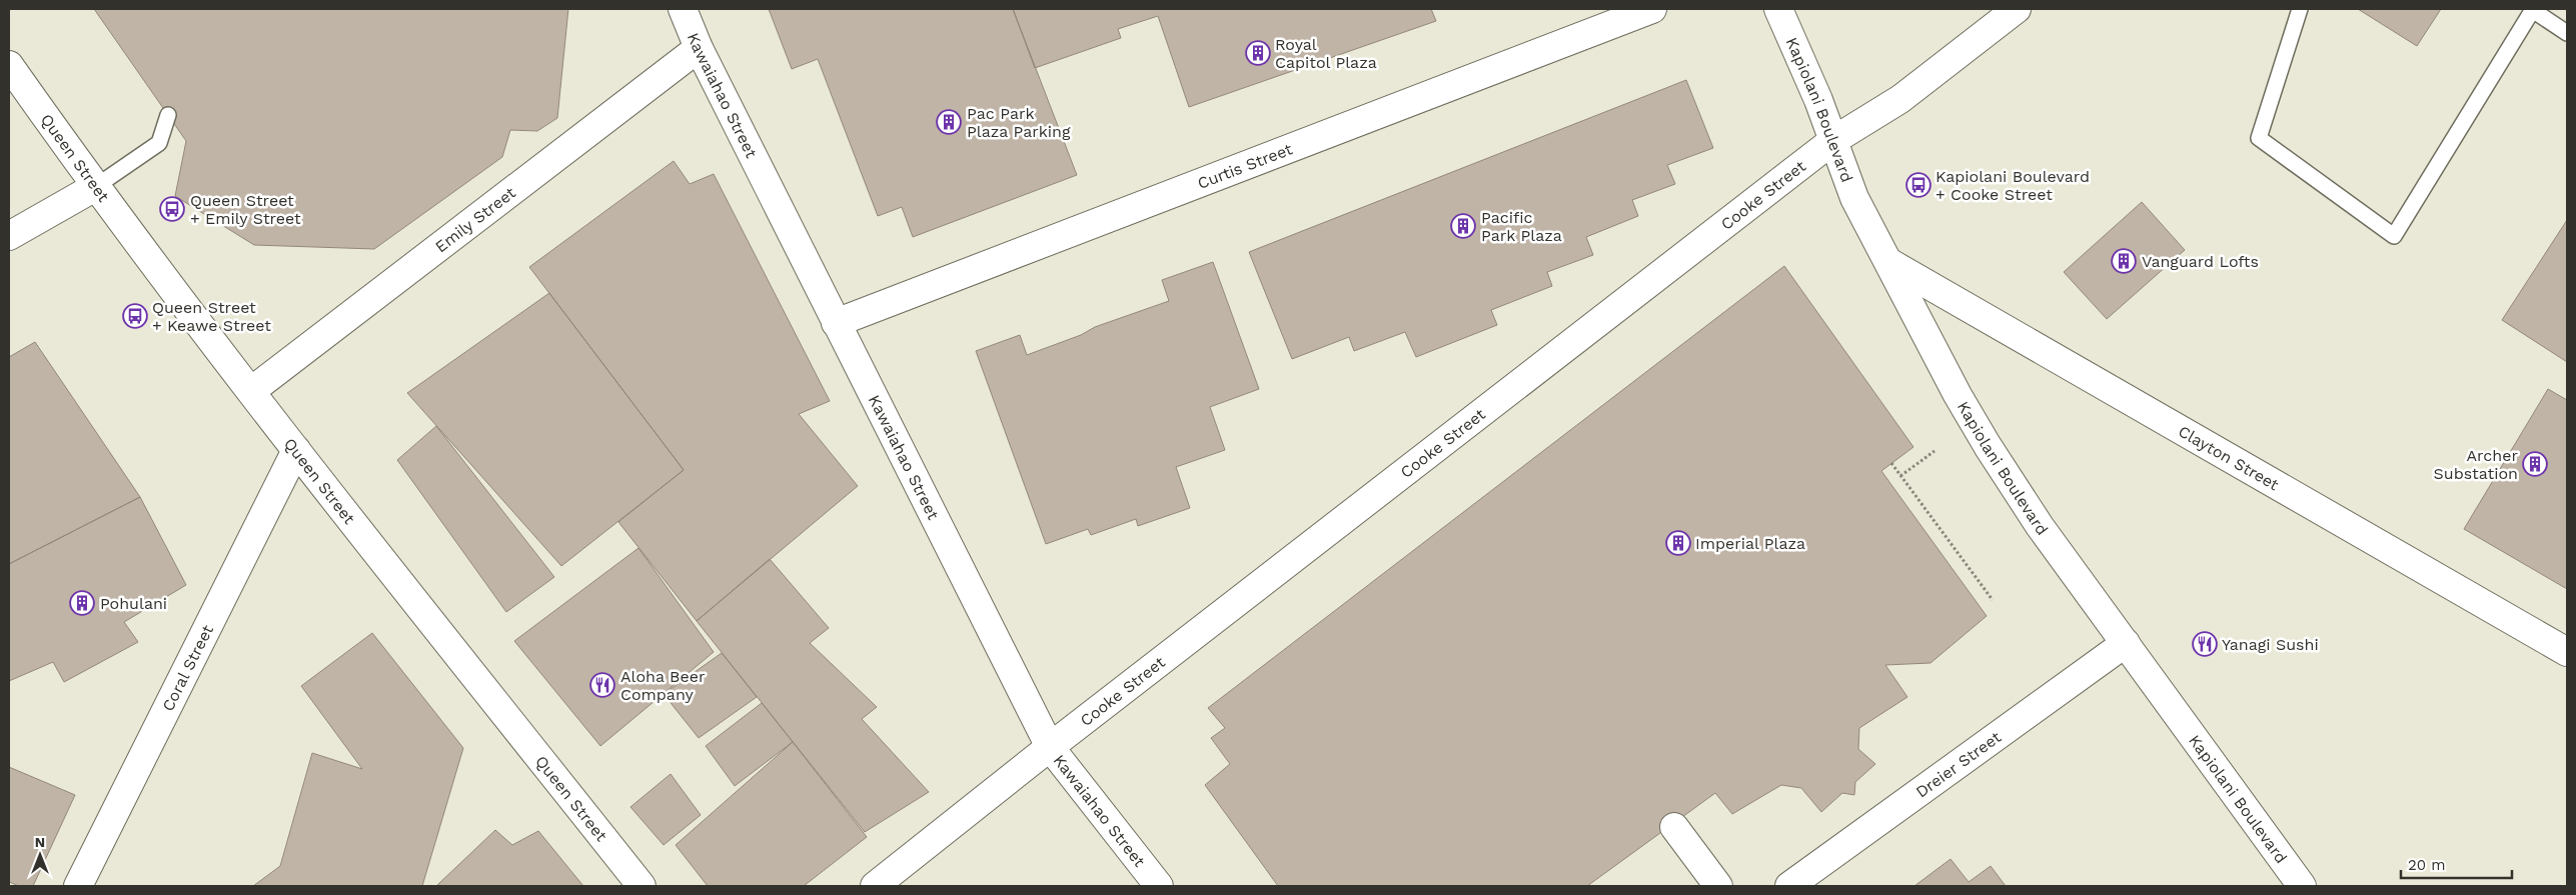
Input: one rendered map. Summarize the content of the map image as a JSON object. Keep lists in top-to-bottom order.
{
  "streets": {
    "street": [
      "Kawaiahao Street",
      "Kapiolani Boulevard",
      "Queen Street",
      "Curtis Street",
      "Cooke Street",
      "Emily Street",
      "Clayton Street",
      "Coral Street",
      "Dreier Street"
    ]
  },
  "crossings": [
    ["Kawaiahao Street", "Curtis Street"],
    ["Kawaiahao Street", "Cooke Street"],
    ["Kawaiahao Street", "Emily Street"],
    ["Kapiolani Boulevard", "Cooke Street"],
    ["Kapiolani Boulevard", "Clayton Street"],
    ["Kapiolani Boulevard", "Dreier Street"],
    ["Queen Street", "Emily Street"],
    ["Queen Street", "Coral Street"]
  ],
  "places": {
    "building": [
      "Royal Capitol Plaza",
      "Pac Park Plaza Parking",
      "Pacific Park Plaza",
      "Vanguard Lofts",
      "Archer Substation",
      "Imperial Plaza",
      "Pohulani"
    ],
    "bus stop": ["Kapiolani Boulevard + Cooke Street", "Queen Street + Emily Street", "Queen Street + Keawe Street"],
    "restaurant": ["Yanagi Sushi", "Aloha Beer Company"]
  },
  "scale_bar": "20 m",
  "north": "top"
}
